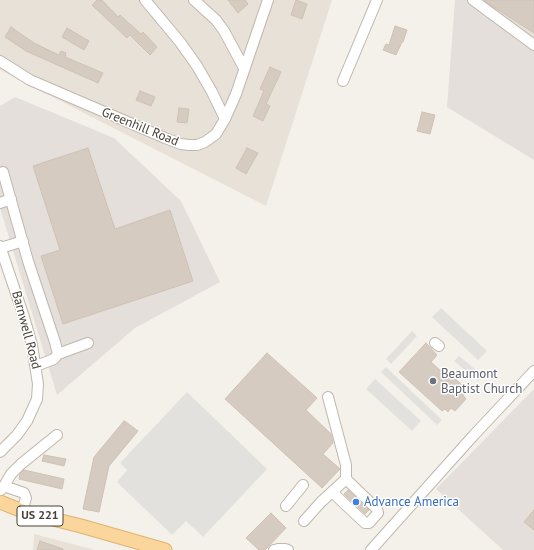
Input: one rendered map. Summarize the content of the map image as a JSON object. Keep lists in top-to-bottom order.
{
  "streets": {
    "main road": ["US 221"],
    "street": ["Greenhill Road", "Barnwell Road"]
  },
  "places": ["Beaumont Baptist Church", "Advance America"]
}
